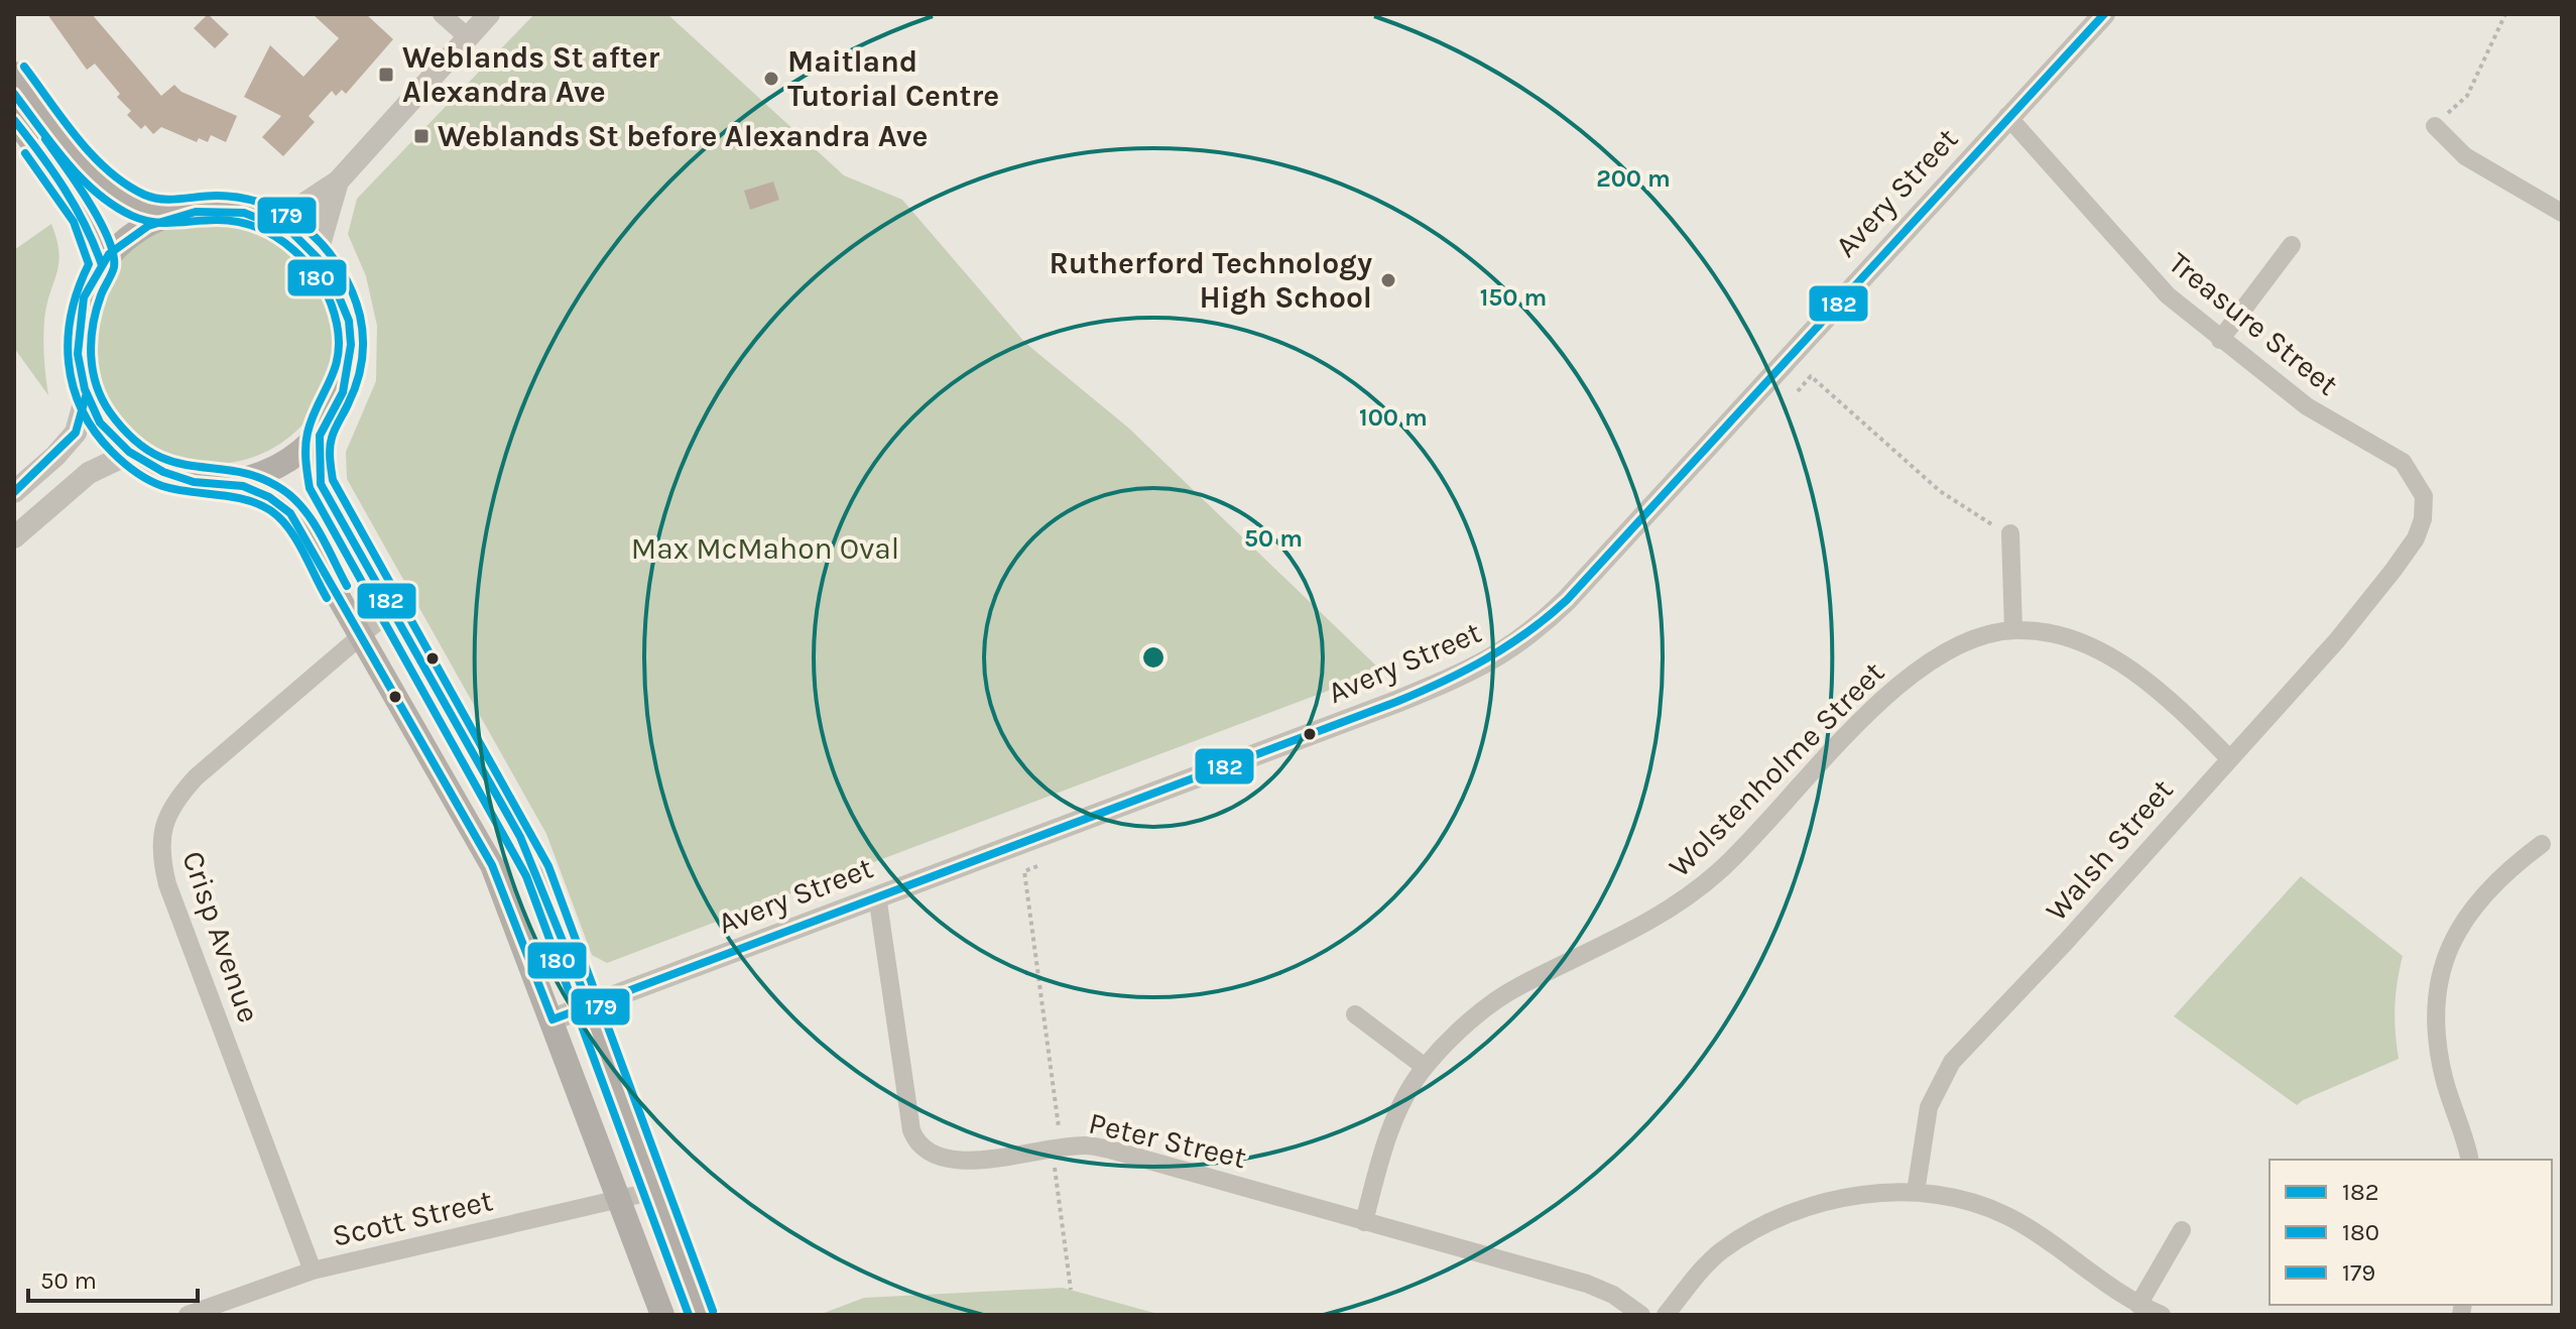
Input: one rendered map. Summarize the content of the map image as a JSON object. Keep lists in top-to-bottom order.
{
  "streets": {
    "street": [
      "Avery Street",
      "Treasure Street",
      "Wolstenholme Street",
      "Walsh Street",
      "Crisp Avenue",
      "Peter Street",
      "Scott Street"
    ]
  },
  "crossings": [
    ["Avery Street", "Treasure Street"],
    ["Avery Street", "Peter Street"],
    ["Treasure Street", "Walsh Street"],
    ["Wolstenholme Street", "Walsh Street"],
    ["Wolstenholme Street", "Peter Street"],
    ["Crisp Avenue", "Scott Street"]
  ],
  "parks": ["Max McMahon Oval"],
  "places": {
    "transit": ["Weblands St after Alexandra Ave", "Weblands St before Alexandra Ave"],
    "other": ["Maitland Tutorial Centre", "Rutherford Technology High School"]
  },
  "lines": ["transit line 182", "transit line 179", "transit line 180"],
  "legend": ["182", "180", "179"],
  "scale_bar": "50 m",
  "rings": [
    "200 m",
    "150 m",
    "100 m",
    "50 m"
  ]
}
